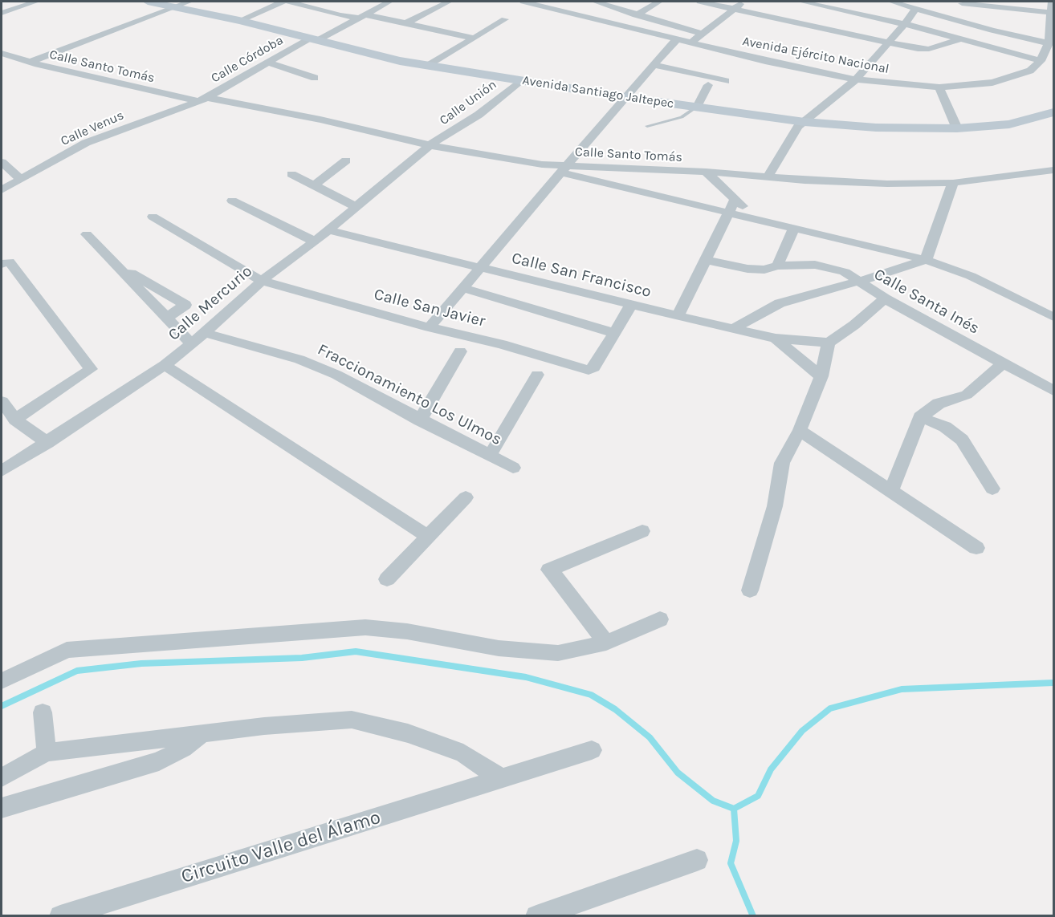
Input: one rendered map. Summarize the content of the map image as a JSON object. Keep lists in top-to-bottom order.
{
  "streets": {
    "street": [
      "Avenida Ejército Nacional",
      "Calle Córdoba",
      "Calle Santo Tomás",
      "Avenida Santiago Jaltepec",
      "Calle Unión",
      "Calle Venus",
      "Calle San Francisco",
      "Calle Santa Inés",
      "Calle Mercurio",
      "Calle San Javier",
      "Fraccionamiento Los Ulmos",
      "Circuito Valle del Álamo"
    ]
  },
  "crossings": [
    ["Calle Córdoba", "Calle Santo Tomás"],
    ["Calle Córdoba", "Avenida Santiago Jaltepec"],
    ["Calle Córdoba", "Calle Venus"],
    ["Calle Santo Tomás", "Calle Unión"],
    ["Calle Santo Tomás", "Calle Venus"],
    ["Calle Santo Tomás", "Calle Mercurio"],
    ["Avenida Santiago Jaltepec", "Calle Unión"],
    ["Calle Unión", "Calle Mercurio"],
    ["Calle San Francisco", "Calle Mercurio"],
    ["Calle Mercurio", "Calle San Javier"],
    ["Calle Mercurio", "Fraccionamiento Los Ulmos"]
  ]
}
